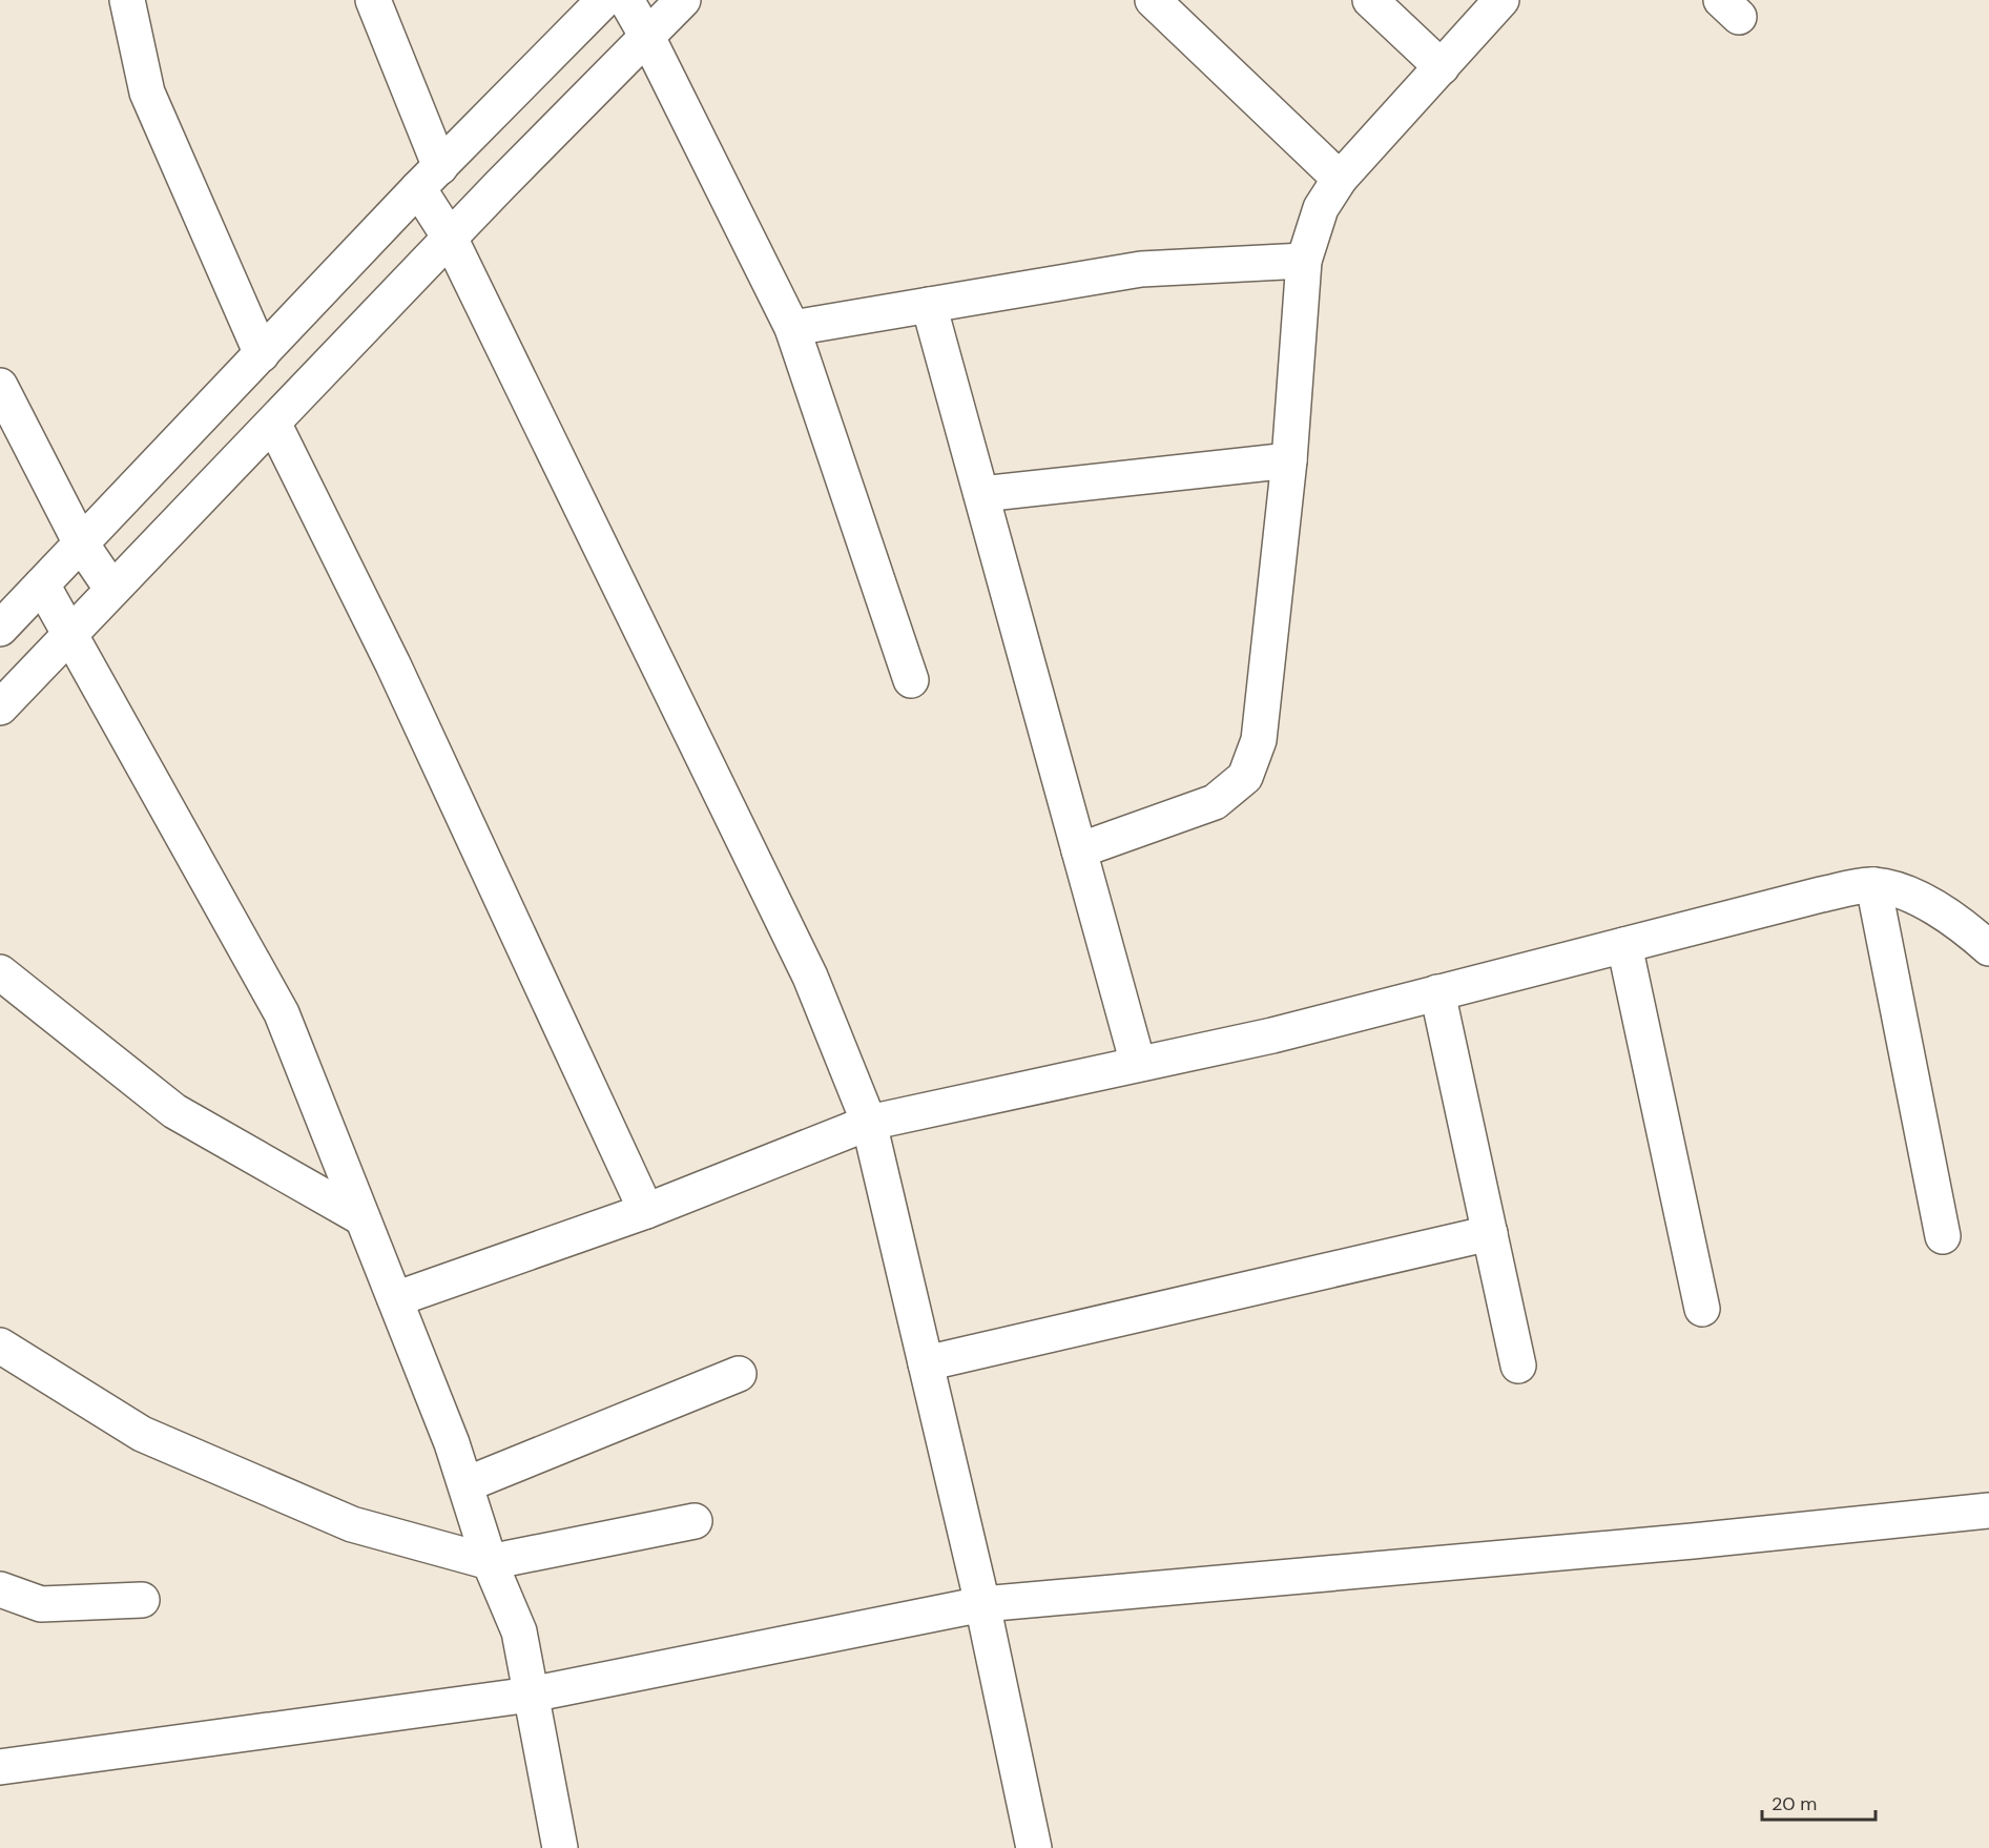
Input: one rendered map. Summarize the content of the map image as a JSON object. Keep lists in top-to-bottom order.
{
  "scale_bar": "20 m"
}
